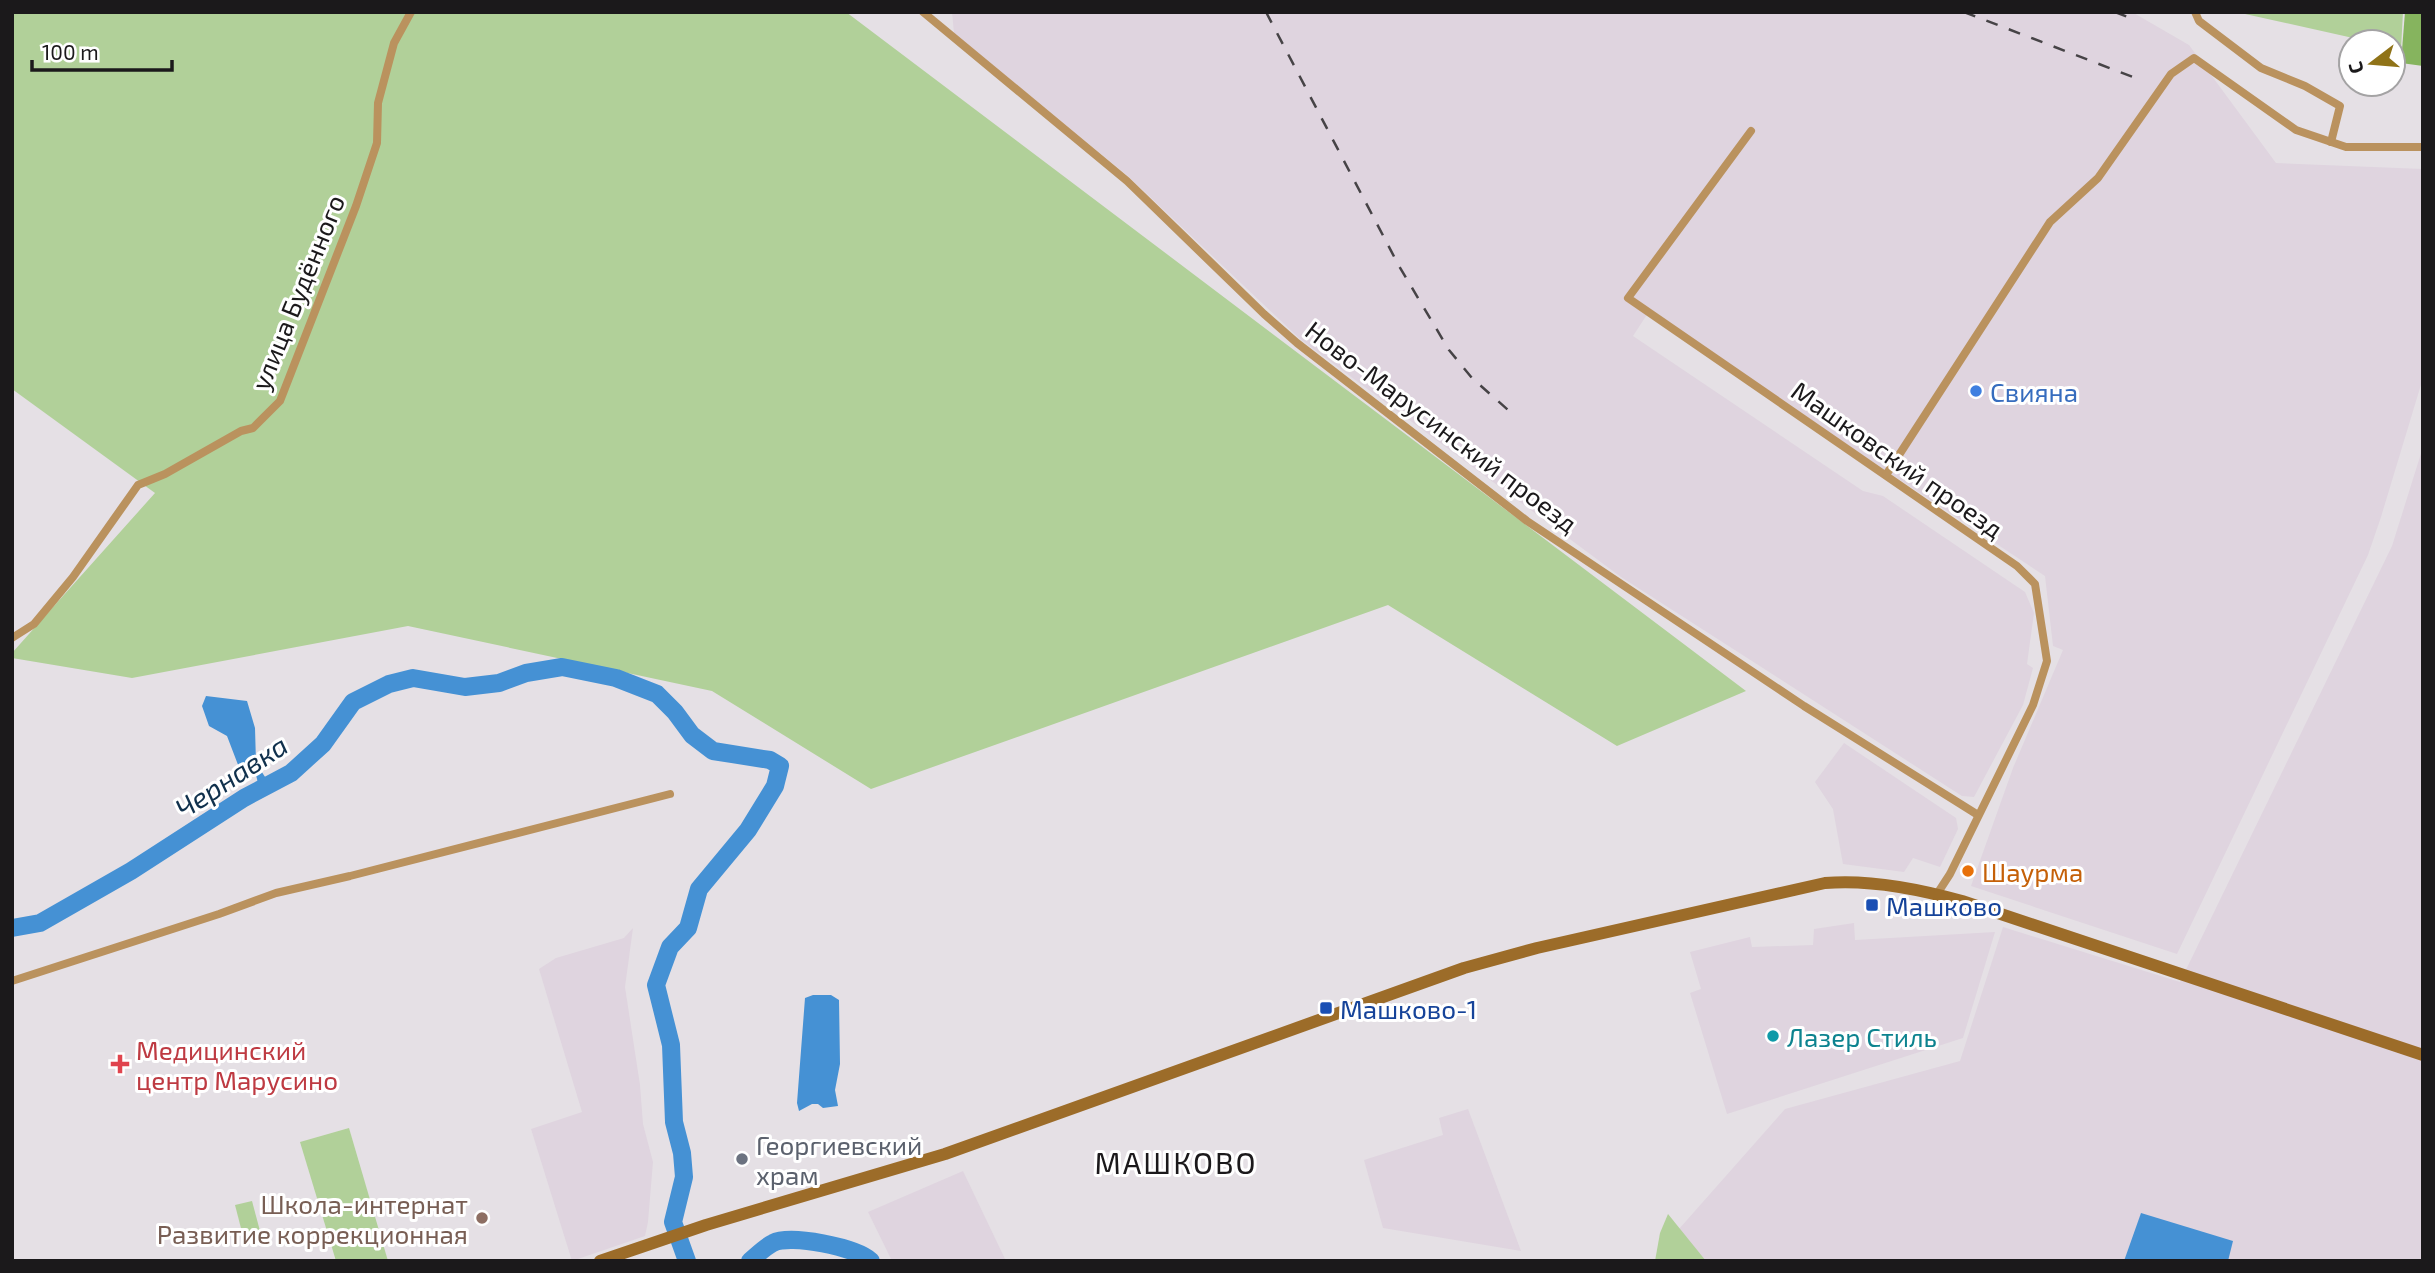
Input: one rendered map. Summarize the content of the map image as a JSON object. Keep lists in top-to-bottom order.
{
  "streets": {
    "street": ["улица Будённого", "Ново-Марусинский проезд", "Машковский проезд"]
  },
  "crossings": [
    ["Ново-Марусинский проезд", "Машковский проезд"]
  ],
  "districts": ["МАШКОВО"],
  "water": ["Чернавка"],
  "places": {
    "other": [
      "Свияна",
      "Шаурма",
      "Лазер Стиль",
      "Георгиевский храм",
      "Школа-интернат Развитие коррекционная"
    ],
    "transit": ["Машково", "Машково-1"],
    "health": ["Медицинский центр Марусино"]
  },
  "scale_bar": "100 m",
  "north": "left"
}
